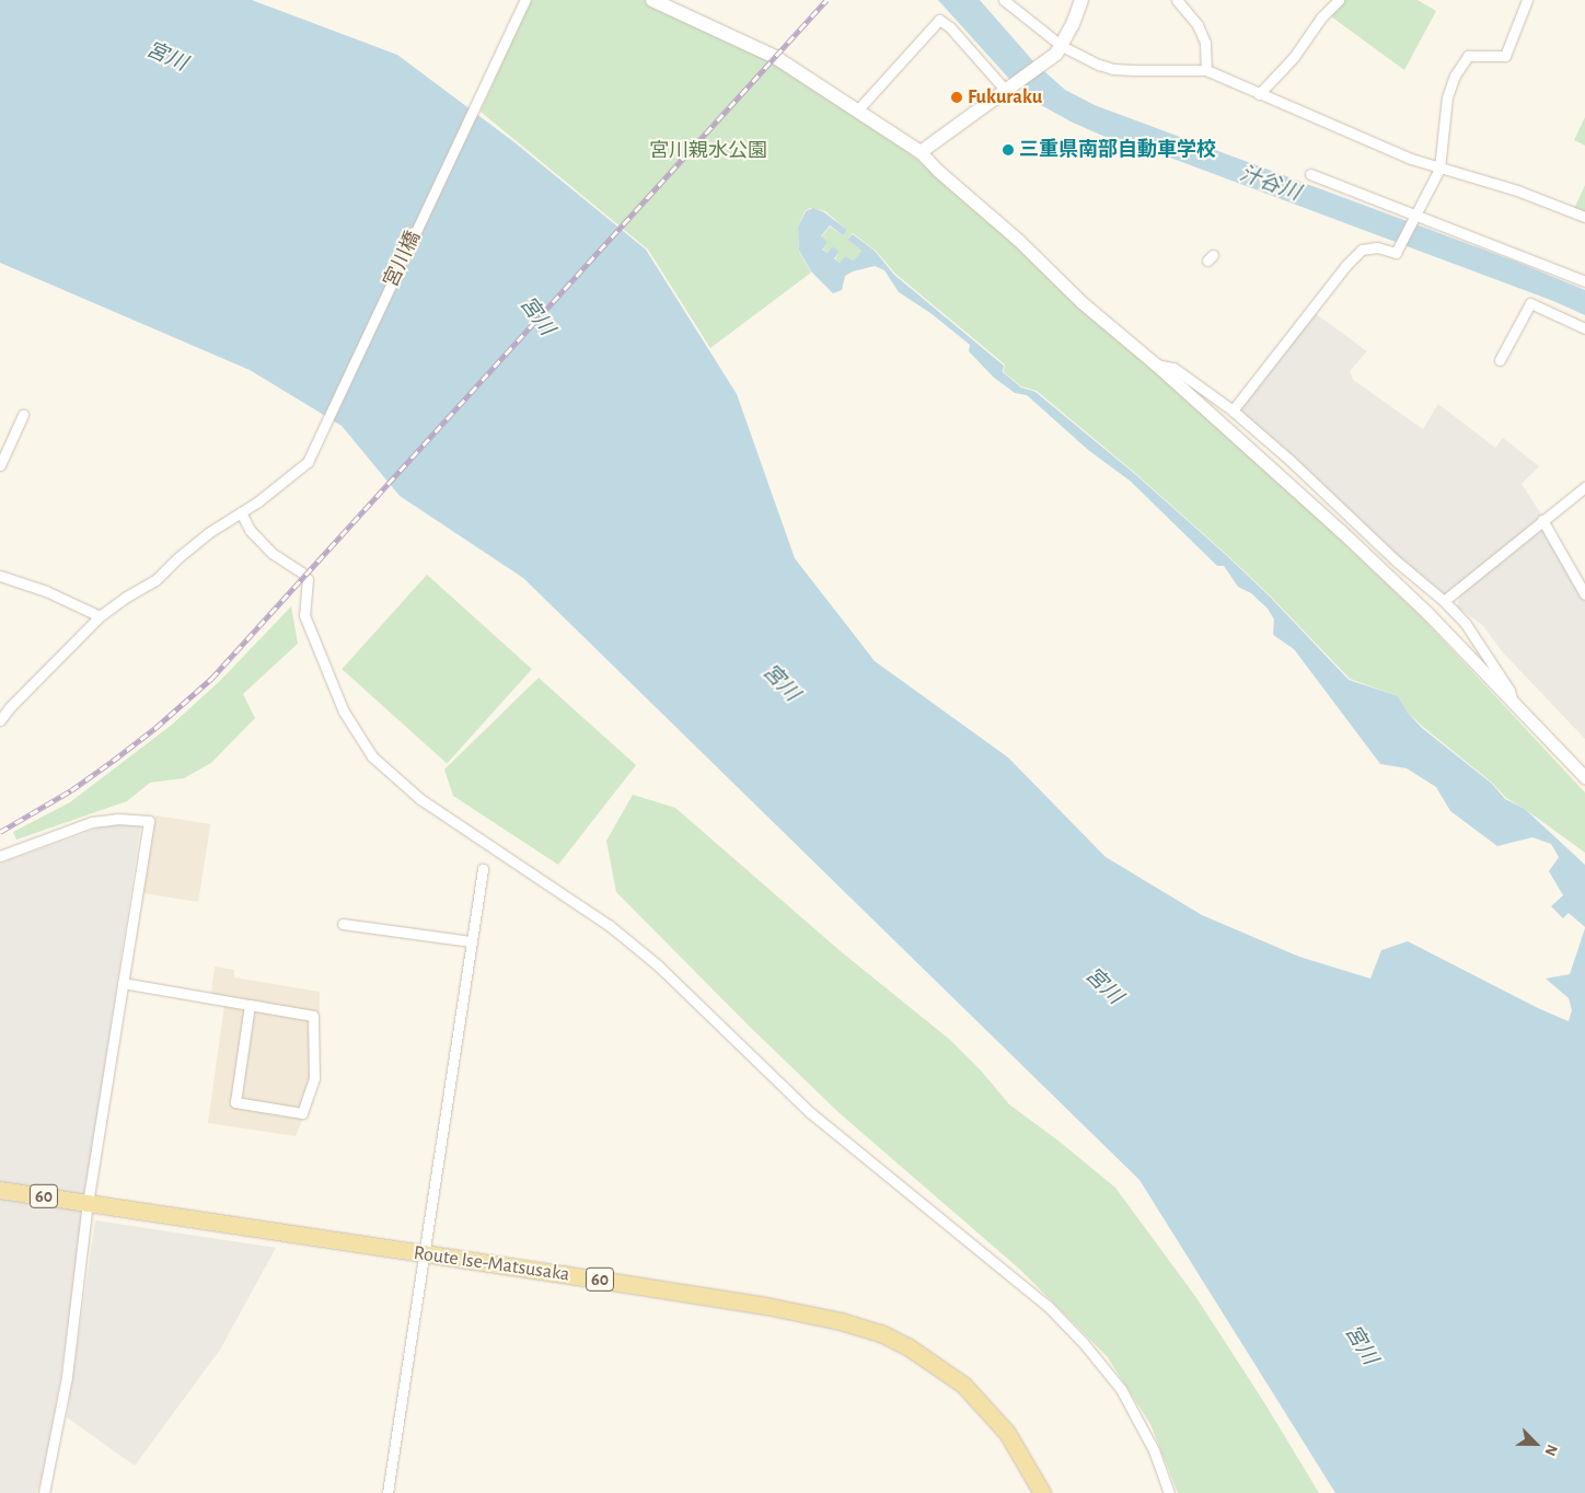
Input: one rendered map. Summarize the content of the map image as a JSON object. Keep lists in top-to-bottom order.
{
  "streets": {
    "main road": ["60", "Route Ise-Matsusaka"],
    "street": ["宮川橋"]
  },
  "water": ["宮川", "汁谷川"],
  "parks": ["宮川親水公園"],
  "places": ["Fukuraku", "三重県南部自動車学校"],
  "north": "bottom right"
}
